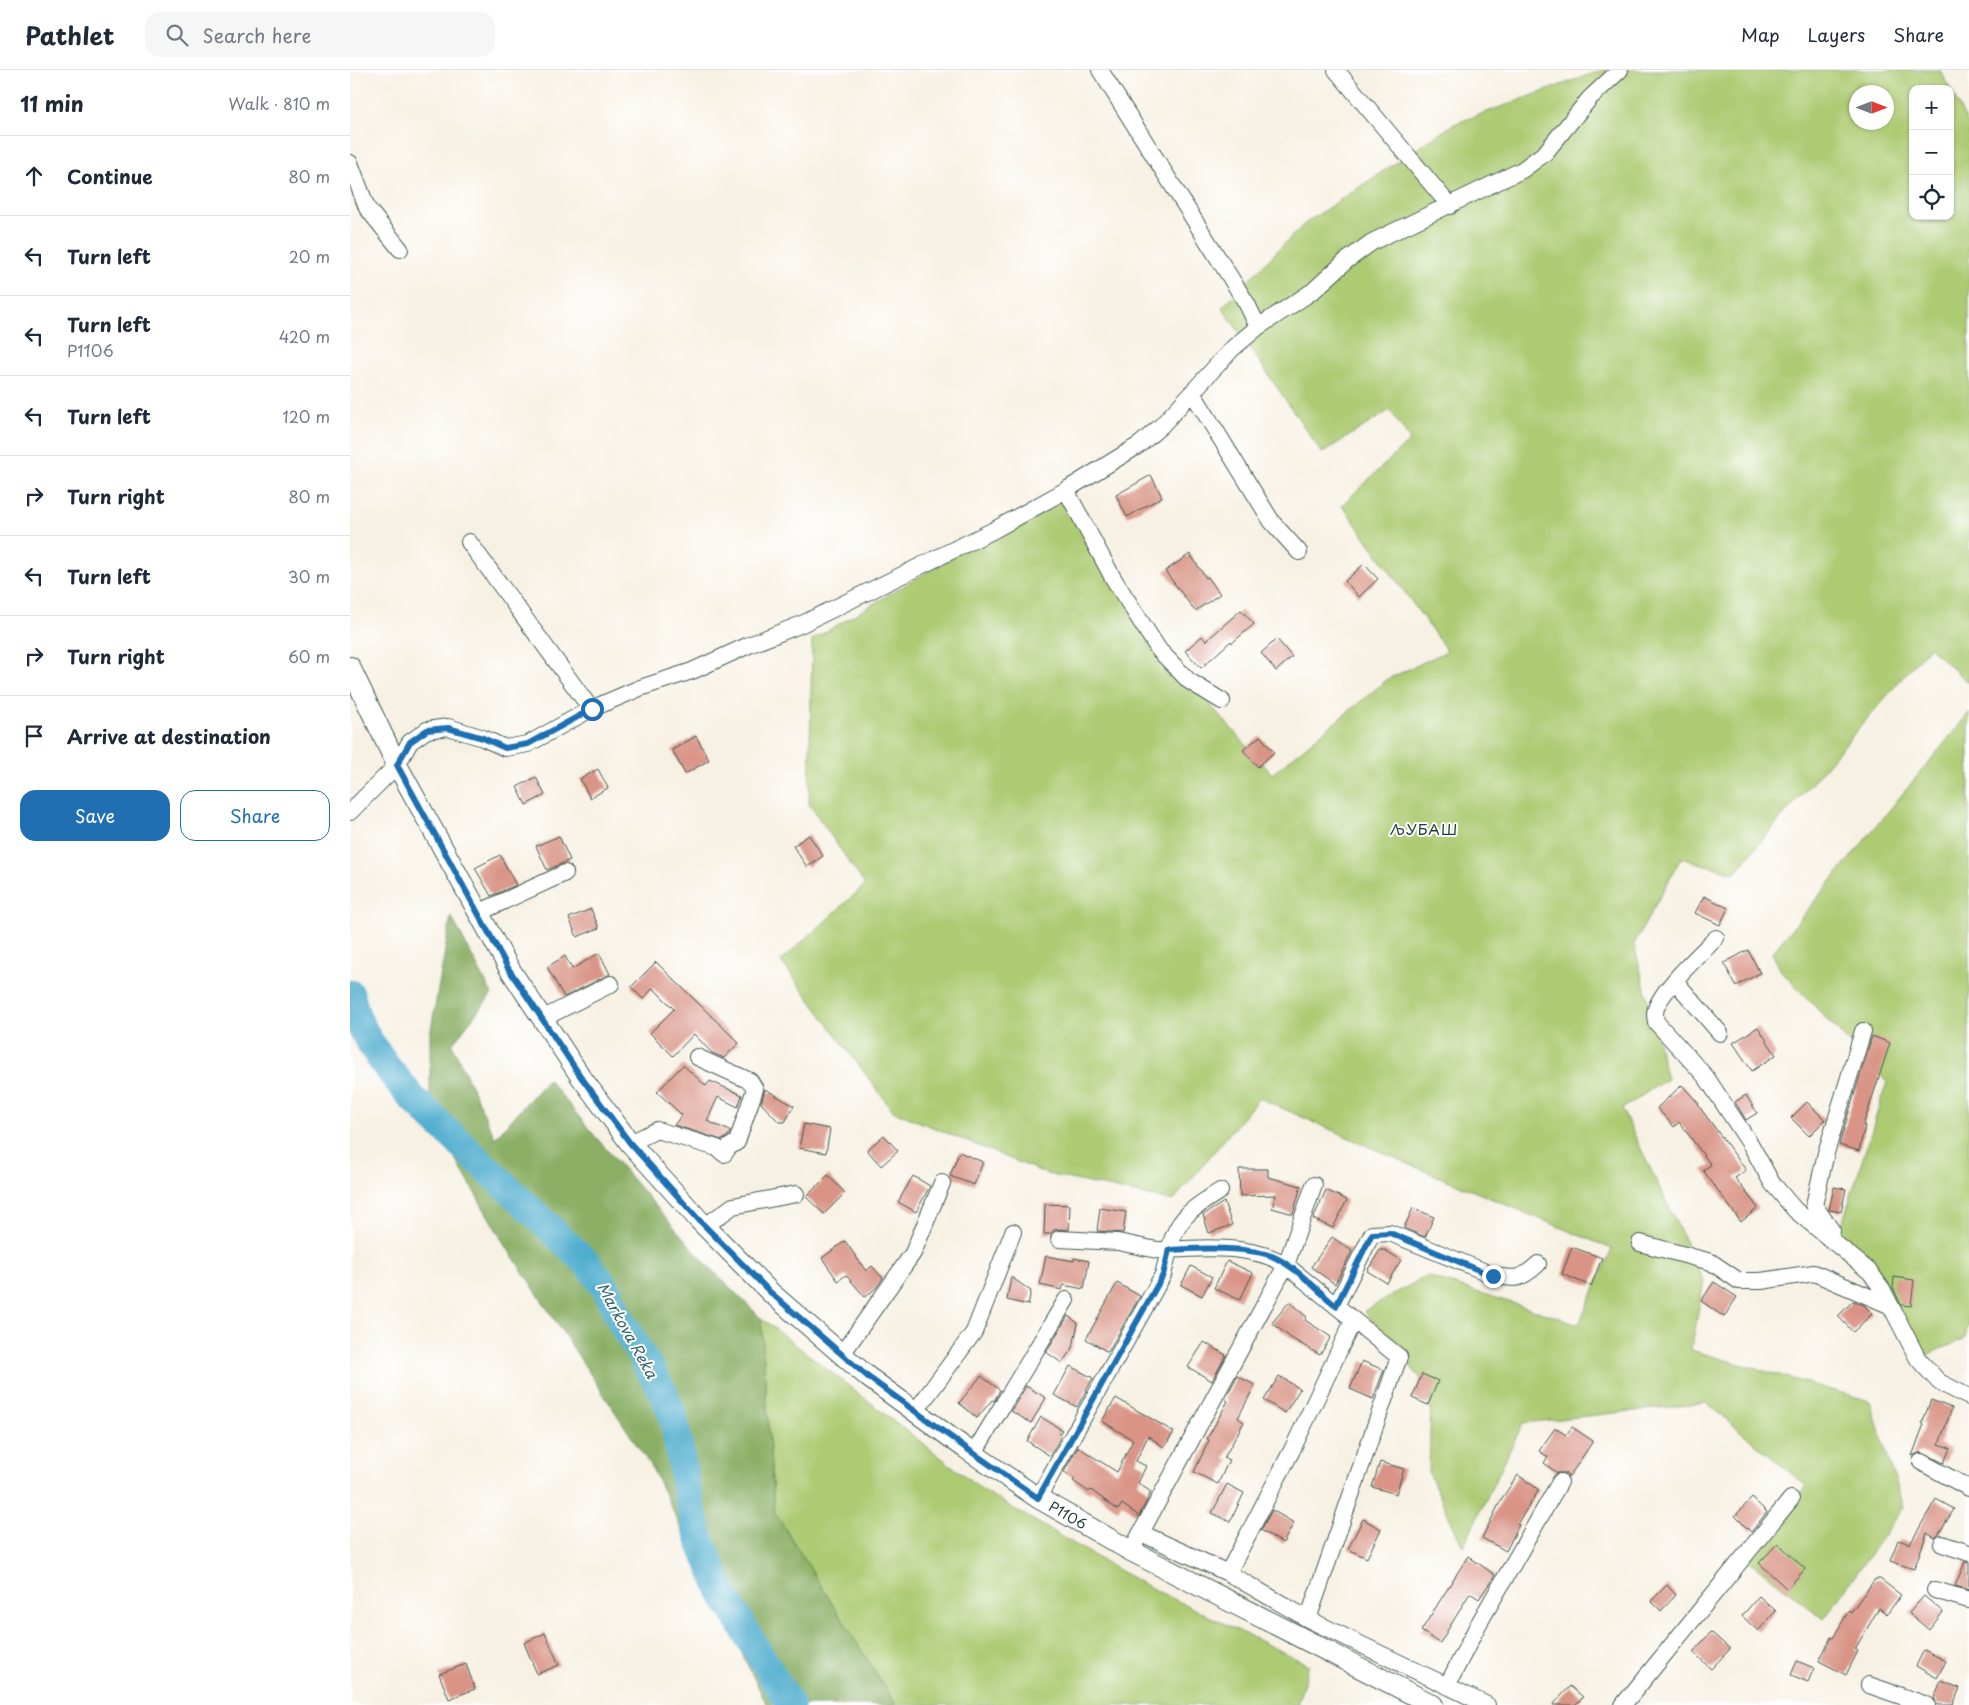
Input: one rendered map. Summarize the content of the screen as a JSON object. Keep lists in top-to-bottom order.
{
  "streets": {
    "main road": ["P1106"]
  },
  "districts": ["ЉУБАШ"],
  "water": ["Markova Reka"],
  "north": "right",
  "page": {
    "header": "Pathlet",
    "search": "Search here",
    "nav": ["Map", "Layers", "Share"],
    "heading": ["11 min", "Walk · 810 m"],
    "map_buttons": ["+", "−"],
    "list": [
      ["Continue", "80 m"],
      ["Turn left", "20 m"],
      ["Turn left", "P1106", "420 m"],
      ["Turn left", "120 m"],
      ["Turn right", "80 m"],
      ["Turn left", "30 m"],
      ["Turn right", "60 m"],
      "Arrive at destination"
    ],
    "buttons": ["Save", "Share"]
  }
}
